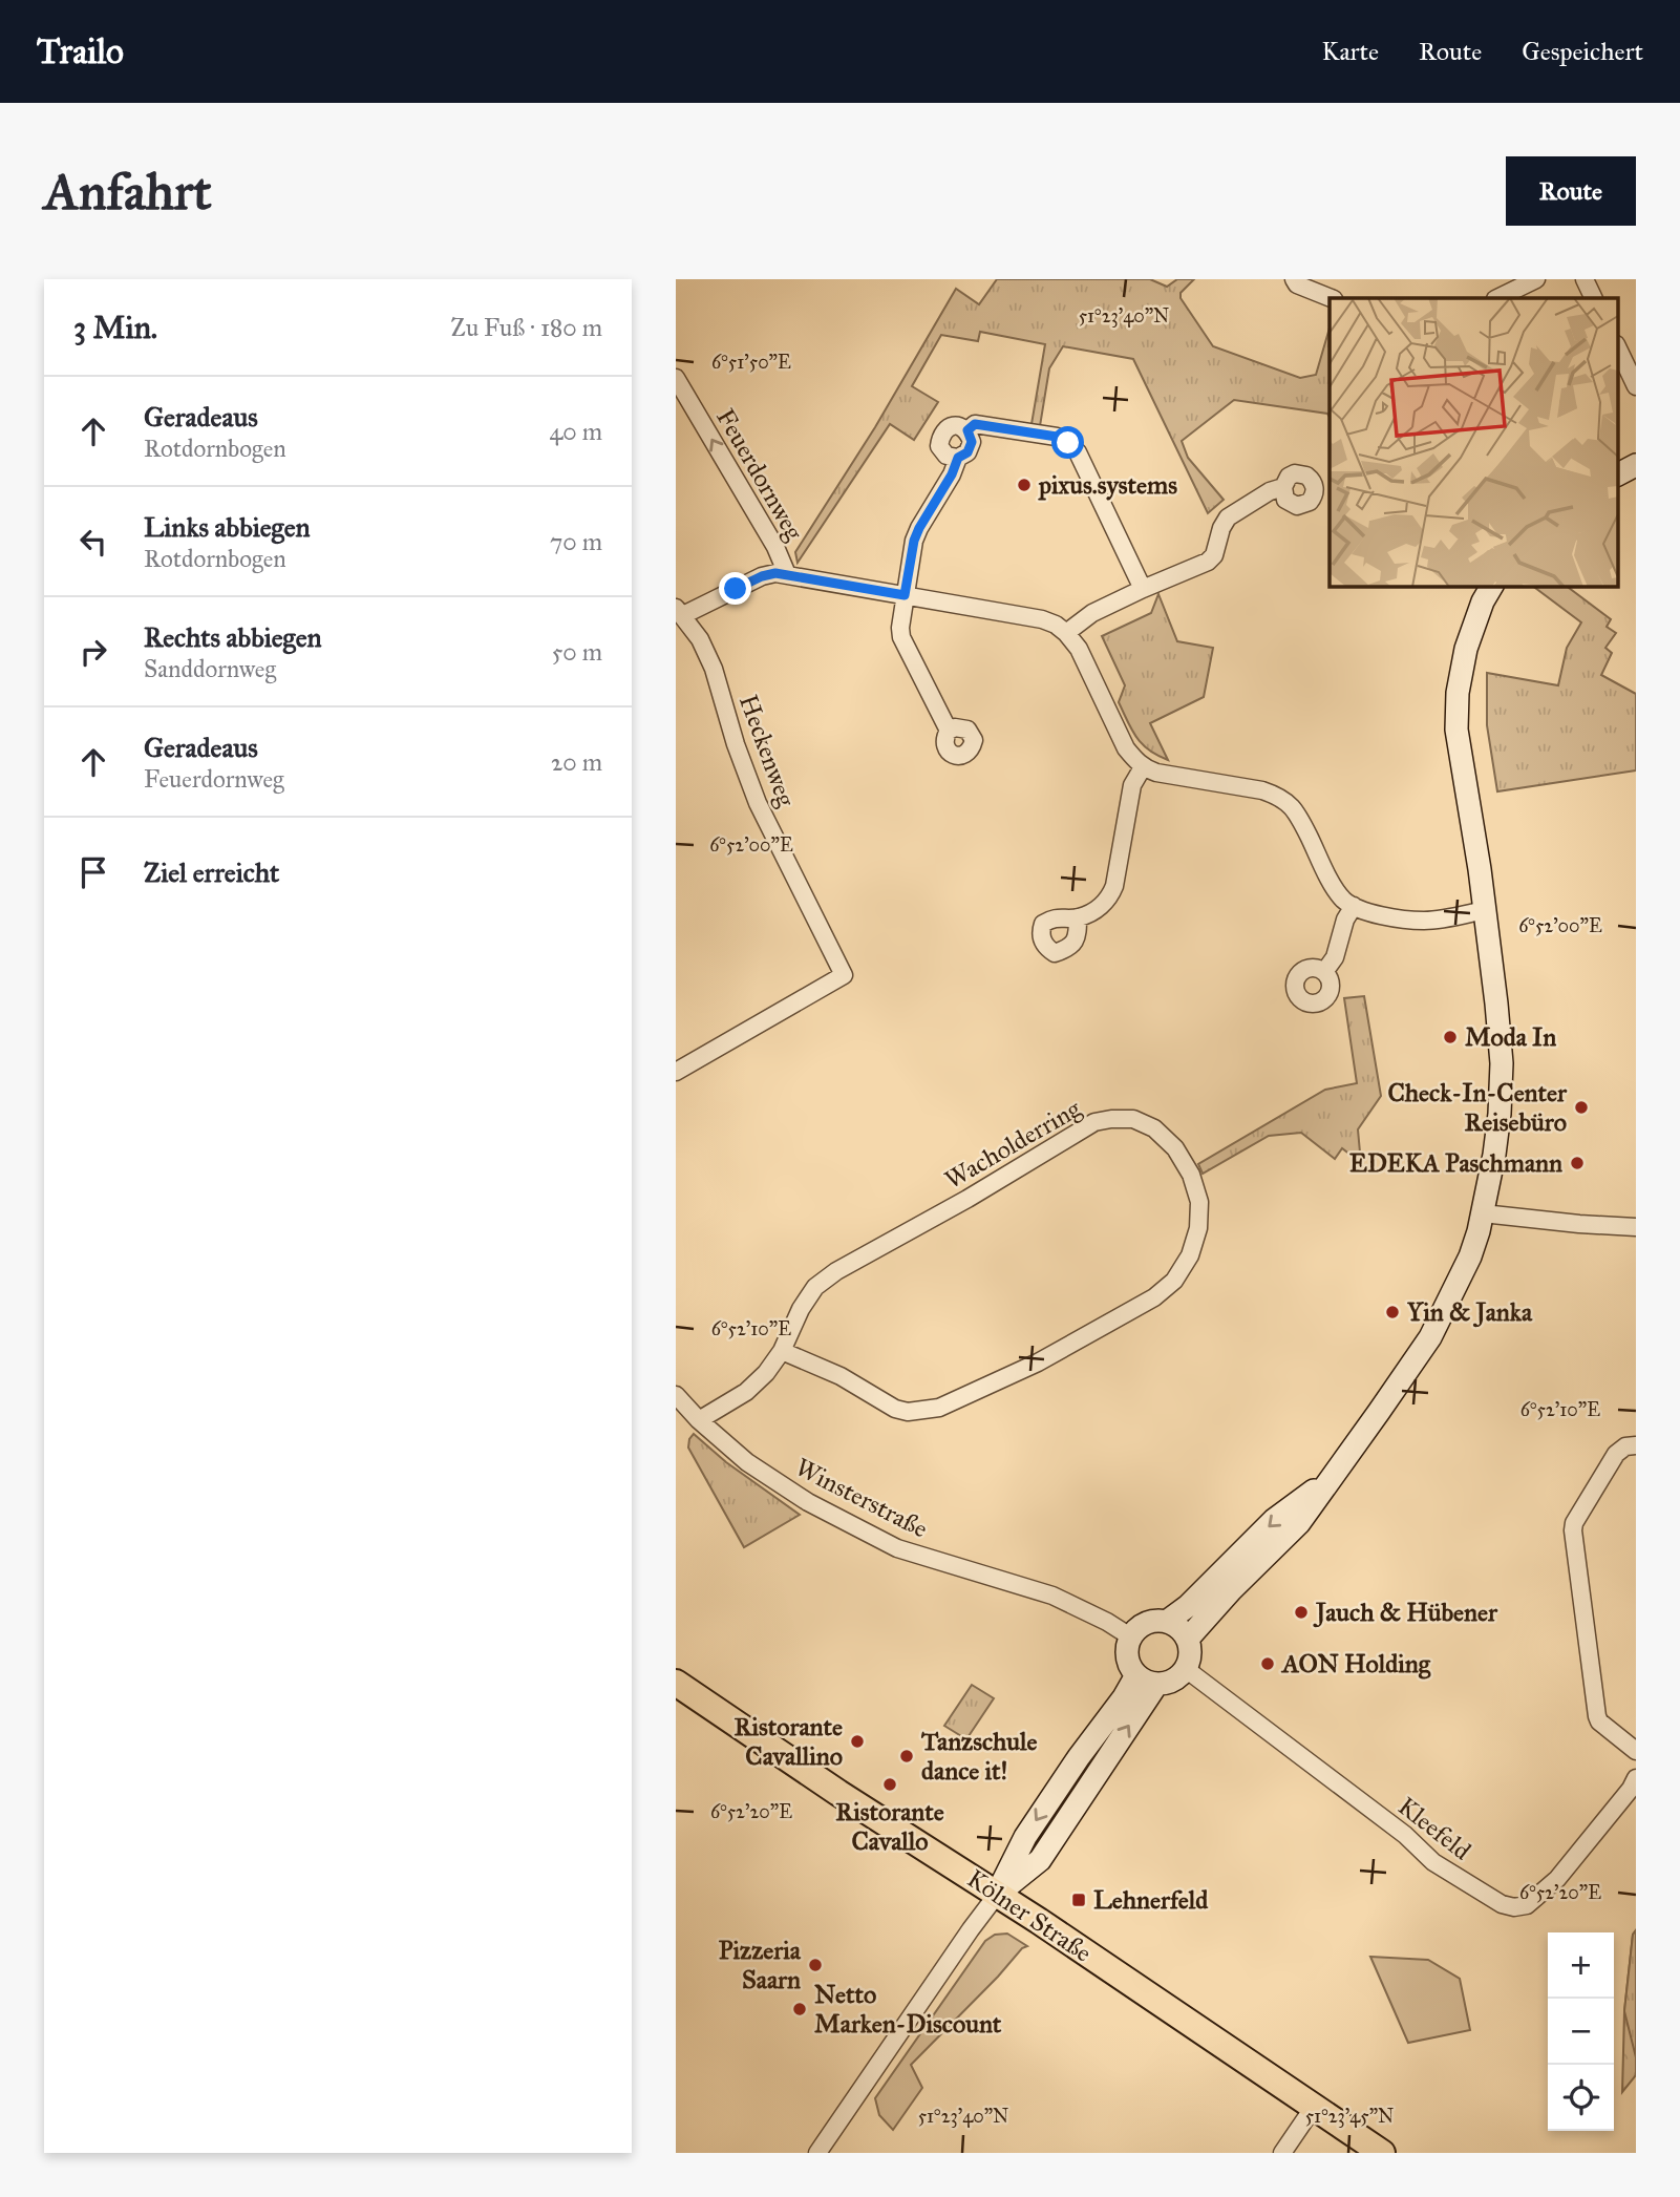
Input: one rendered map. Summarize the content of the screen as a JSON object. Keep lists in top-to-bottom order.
{
  "streets": {
    "main road": ["Kölner Straße"],
    "street": [
      "Feuerdornweg",
      "Heckenweg",
      "Wacholderring",
      "Winsterstraße",
      "Kleefeld"
    ]
  },
  "crossings": [
    ["Feuerdornweg", "Heckenweg"],
    ["Wacholderring", "Winsterstraße"],
    ["Winsterstraße", "Kleefeld"]
  ],
  "one_way": ["Feuerdornweg"],
  "places": {
    "other": [
      "pixus.systems",
      "Moda In",
      "Check-In-Center Reisebüro",
      "EDEKA Paschmann",
      "Yin & Janka",
      "Jauch & Hübener",
      "AON Holding",
      "Ristorante Cavallino",
      "Tanzschule dance it!",
      "Ristorante Cavallo",
      "Pizzeria Saarn",
      "Netto Marken-Discount"
    ],
    "transit": ["Lehnerfeld"]
  },
  "page": {
    "header": "Trailo",
    "nav": ["Karte", "Route", "Gespeichert"],
    "buttons": "Route",
    "title": "Anfahrt",
    "heading": ["3 Min.", "Zu Fuß · 180 m"],
    "list": [
      ["Geradeaus", "Rotdornbogen", "40 m"],
      ["Links abbiegen", "Rotdornbogen", "70 m"],
      ["Rechts abbiegen", "Sanddornweg", "50 m"],
      ["Geradeaus", "Feuerdornweg", "20 m"],
      "Ziel erreicht"
    ],
    "map_buttons": ["+", "−"]
  },
  "coordinates": [
    "51°23'40\"N",
    "6°51'50\"E",
    "6°52'00\"E",
    "6°52'10\"E",
    "6°52'20\"E",
    "51°23'45\"N"
  ]
}
